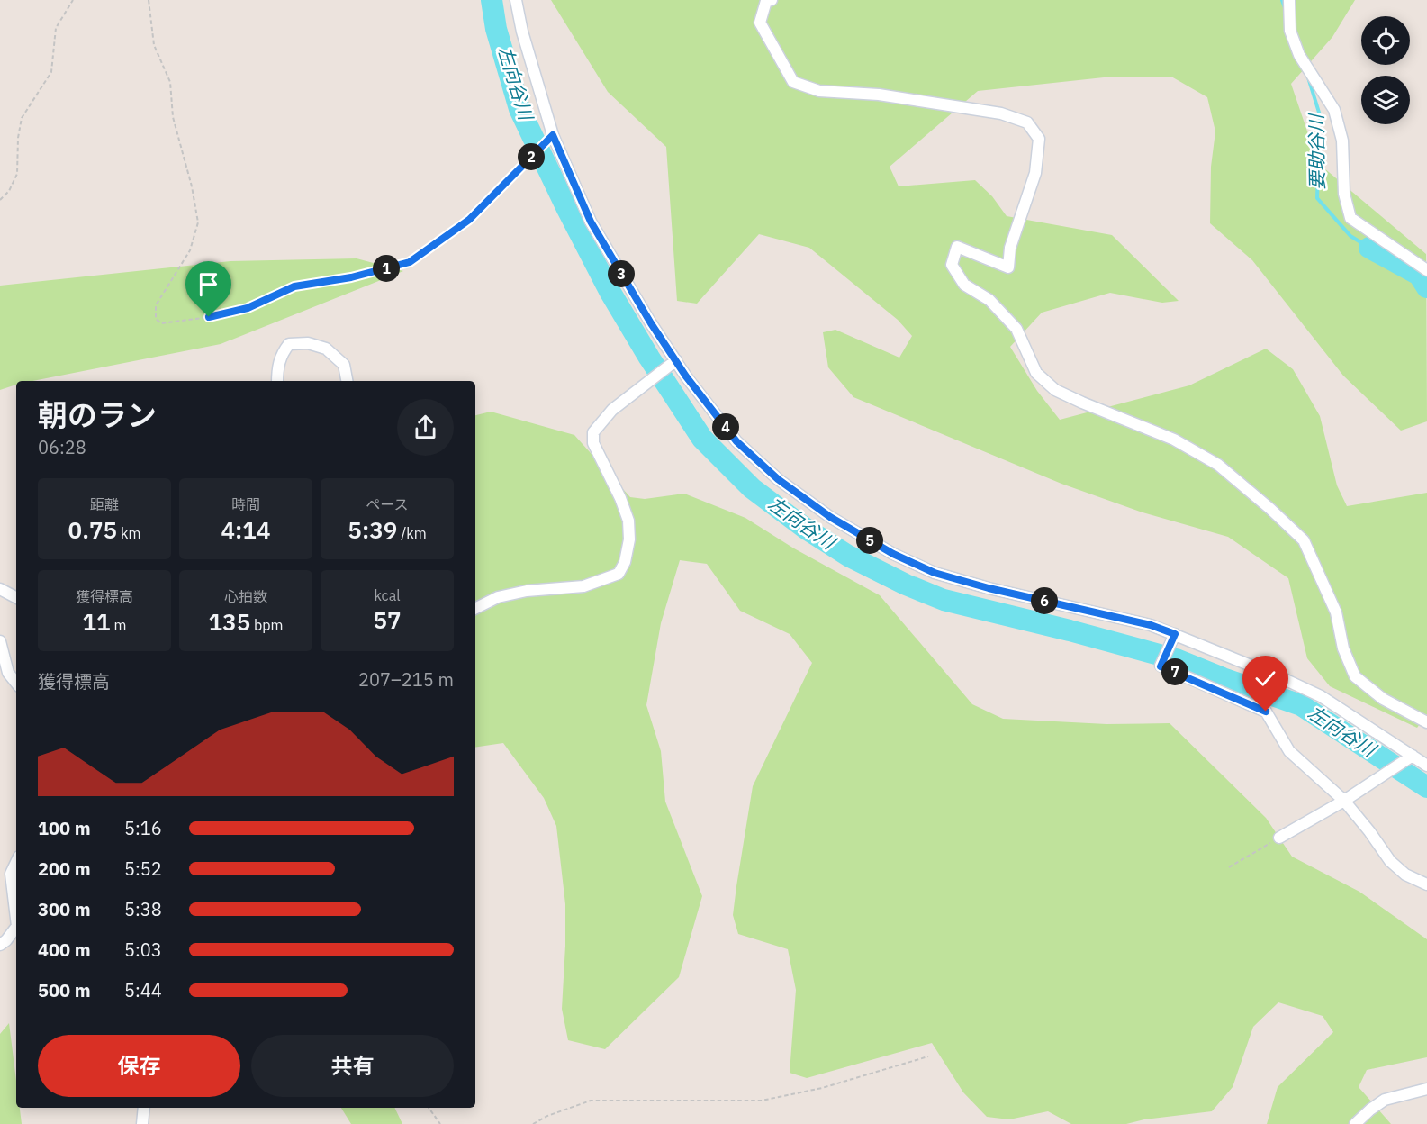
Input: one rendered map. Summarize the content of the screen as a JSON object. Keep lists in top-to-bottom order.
{
  "water": ["左向谷川", "要助谷川"],
  "page": {
    "pins": [
      "2",
      "1",
      "3",
      "4",
      "5",
      "6",
      "7"
    ],
    "heading": ["朝のラン", "06:28"],
    "stats": [
      ["距離", "0.75 km"],
      ["時間", "4:14"],
      ["ペース", "5:39 /km"],
      ["獲得標高", "11 m"],
      ["心拍数", "135 bpm"],
      ["kcal", "57"]
    ],
    "chart": ["獲得標高", "207–215 m"],
    "list": [
      {
        "name": "100 m",
        "note": "5:16"
      },
      {
        "name": "200 m",
        "note": "5:52"
      },
      {
        "name": "300 m",
        "note": "5:38"
      },
      {
        "name": "400 m",
        "note": "5:03"
      },
      {
        "name": "500 m",
        "note": "5:44"
      }
    ],
    "buttons": ["保存", "共有"]
  }
}
